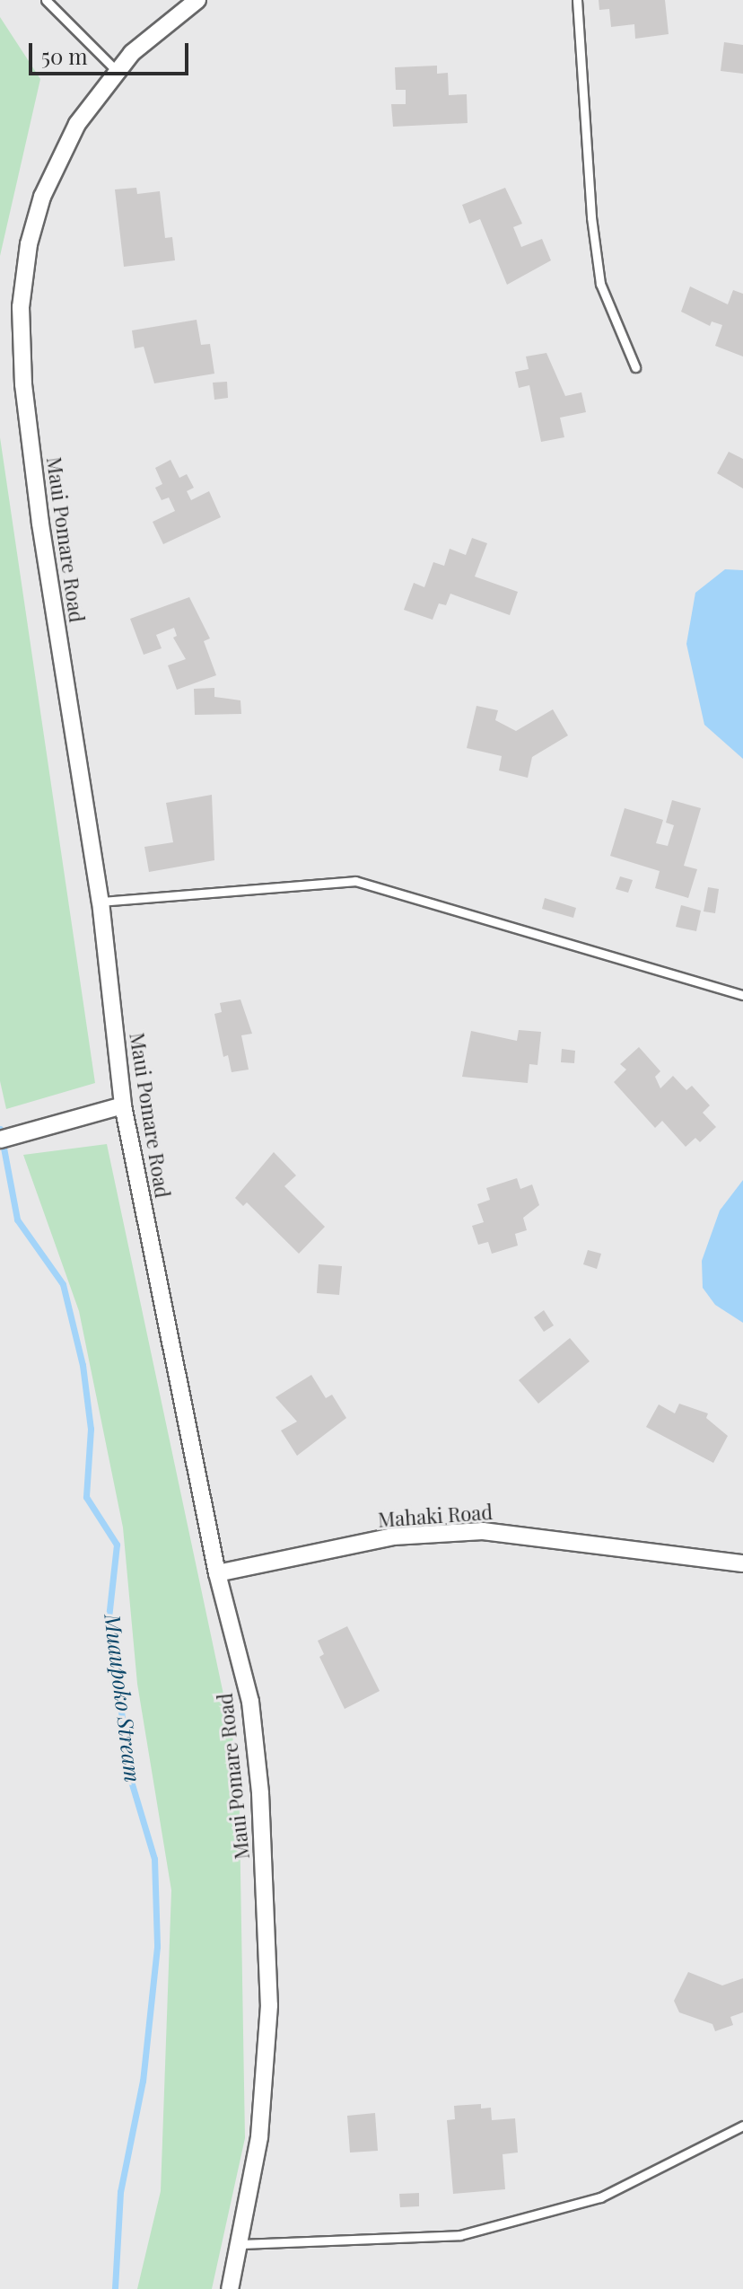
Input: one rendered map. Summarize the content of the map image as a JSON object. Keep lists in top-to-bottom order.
{
  "streets": {
    "street": ["Maui Pomare Road", "Mahaki Road"]
  },
  "crossings": [
    ["Maui Pomare Road", "Mahaki Road"]
  ],
  "water": ["Muaupoko Stream"],
  "scale_bar": "50 m"
}
